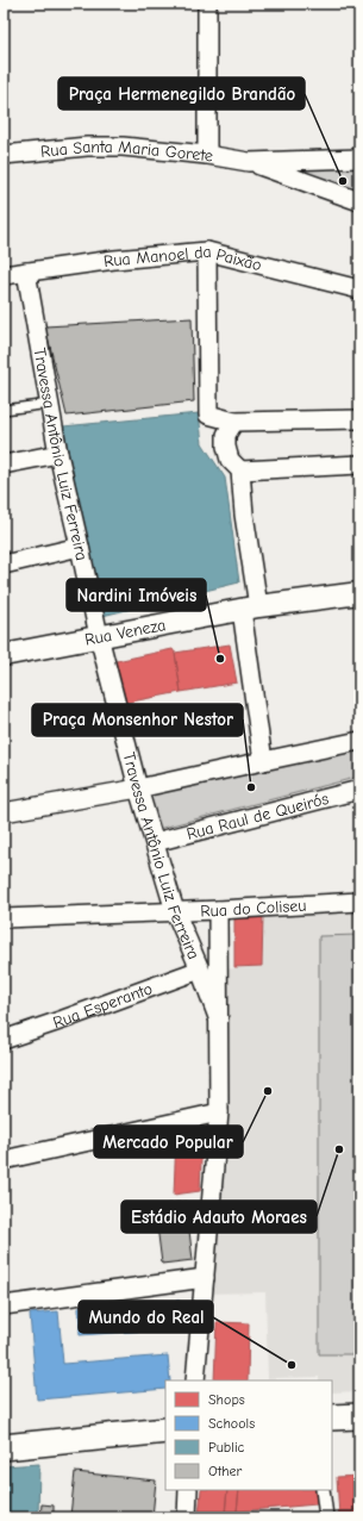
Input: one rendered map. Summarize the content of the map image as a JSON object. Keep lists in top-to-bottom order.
{
  "streets": {
    "street": [
      "Rua Santa Maria Gorete",
      "Rua Manoel da Paixão",
      "Travessa Antônio Luiz Ferreira",
      "Rua Veneza",
      "Rua Raul de Queirós",
      "Rua do Coliseu",
      "Rua Esperanto"
    ]
  },
  "crossings": [
    ["Rua Manoel da Paixão", "Travessa Antônio Luiz Ferreira"],
    ["Travessa Antônio Luiz Ferreira", "Rua Veneza"],
    ["Travessa Antônio Luiz Ferreira", "Rua Raul de Queirós"],
    ["Travessa Antônio Luiz Ferreira", "Rua do Coliseu"],
    ["Travessa Antônio Luiz Ferreira", "Rua Esperanto"]
  ],
  "places": [
    "Praça Hermenegildo Brandão",
    "Nardini Imóveis",
    "Praça Monsenhor Nestor",
    "Mercado Popular",
    "Estádio Adauto Moraes",
    "Mundo do Real"
  ],
  "legend": [
    "Shops",
    "Schools",
    "Public",
    "Other"
  ]
}
